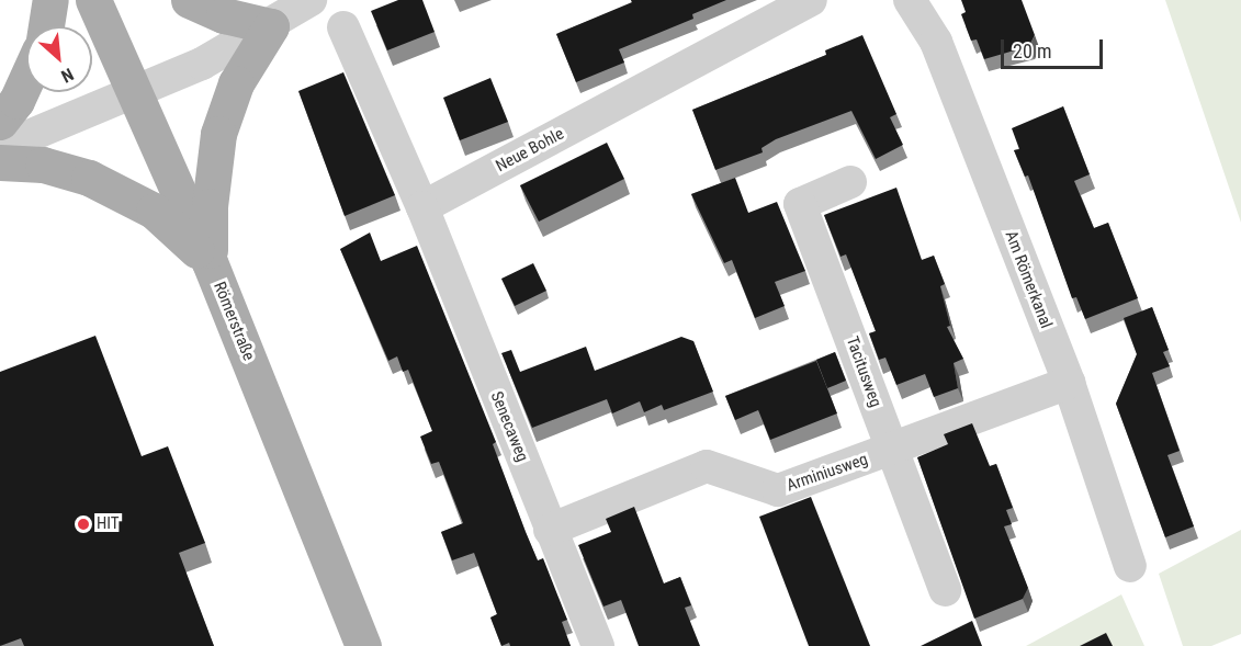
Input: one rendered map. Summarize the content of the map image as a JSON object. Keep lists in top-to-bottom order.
{
  "streets": {
    "main road": ["Römerstraße"],
    "street": [
      "Neue Bohle",
      "Am Römerkanal",
      "Tacitusweg",
      "Senecaweg",
      "Arminiusweg"
    ]
  },
  "crossings": [
    ["Neue Bohle", "Senecaweg"],
    ["Am Römerkanal", "Arminiusweg"],
    ["Tacitusweg", "Arminiusweg"],
    ["Senecaweg", "Arminiusweg"]
  ],
  "places": ["HIT"],
  "scale_bar": "20 m",
  "north": "bottom right"
}
